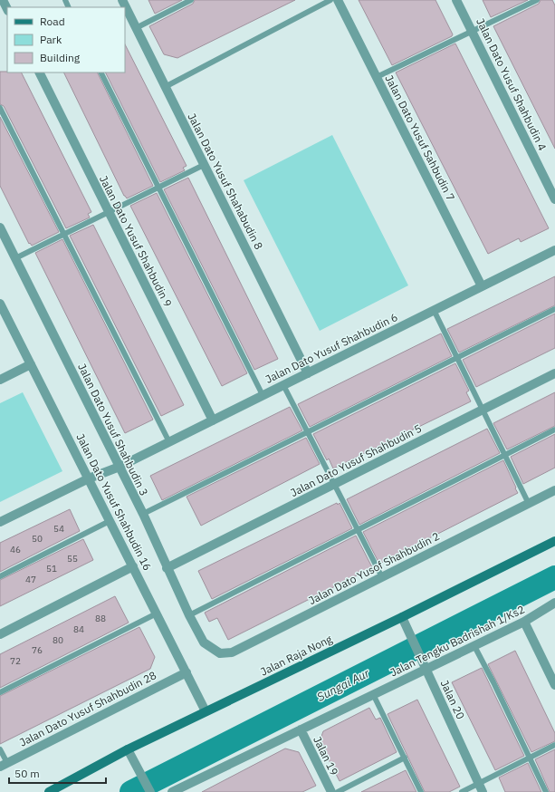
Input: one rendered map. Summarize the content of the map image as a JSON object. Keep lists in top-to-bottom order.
{
  "streets": {
    "main road": ["Jalan Raja Nong"],
    "street": [
      "Jalan Dato Yusuf Shahbudin 4",
      "Jalan Dato Yusuf Sahbudin 7",
      "Jalan Dato Yusuf Shahabudin 8",
      "Jalan Dato Yusuf Shahbudin 9",
      "Jalan Dato Yusuf Shahbudin 6",
      "Jalan Dato Yusuf Shahbudin 3",
      "Jalan Dato Yusuf Shahbudin 5",
      "Jalan Dato Yusuf Shahbudin 16",
      "Jalan Dato Yusof Shahbudin 2",
      "Jalan Tengku Badrishah 1/Ks2",
      "Jalan 20",
      "Jalan Dato Yusuf Shahbudin 28",
      "Jalan 19"
    ]
  },
  "crossings": [
    ["Jalan Dato Yusuf Sahbudin 7", "Jalan Dato Yusuf Shahbudin 6"],
    ["Jalan Dato Yusuf Shahabudin 8", "Jalan Dato Yusuf Shahbudin 6"],
    ["Jalan Dato Yusuf Shahbudin 9", "Jalan Dato Yusuf Shahbudin 6"],
    ["Jalan Dato Yusuf Shahbudin 6", "Jalan Dato Yusuf Shahbudin 3"],
    ["Jalan Dato Yusuf Shahbudin 6", "Jalan Dato Yusuf Shahbudin 16"],
    ["Jalan Dato Yusuf Shahbudin 3", "Jalan Dato Yusuf Shahbudin 5"],
    ["Jalan Dato Yusuf Shahbudin 3", "Jalan Dato Yusof Shahbudin 2"],
    ["Jalan Dato Yusuf Shahbudin 16", "Jalan Raja Nong"],
    ["Jalan Dato Yusuf Shahbudin 16", "Jalan Dato Yusuf Shahbudin 28"],
    ["Jalan Tengku Badrishah 1/Ks2", "Jalan 20"],
    ["Jalan Tengku Badrishah 1/Ks2", "Jalan 19"],
    ["Jalan Raja Nong", "Jalan 20"]
  ],
  "water": ["Sungai Aur"],
  "house_numbers": [
    "54",
    "50",
    "46",
    "55",
    "51",
    "47",
    "88",
    "84",
    "80",
    "76",
    "72"
  ],
  "legend": ["Road", "Park", "Building"],
  "scale_bar": "50 m"
}
